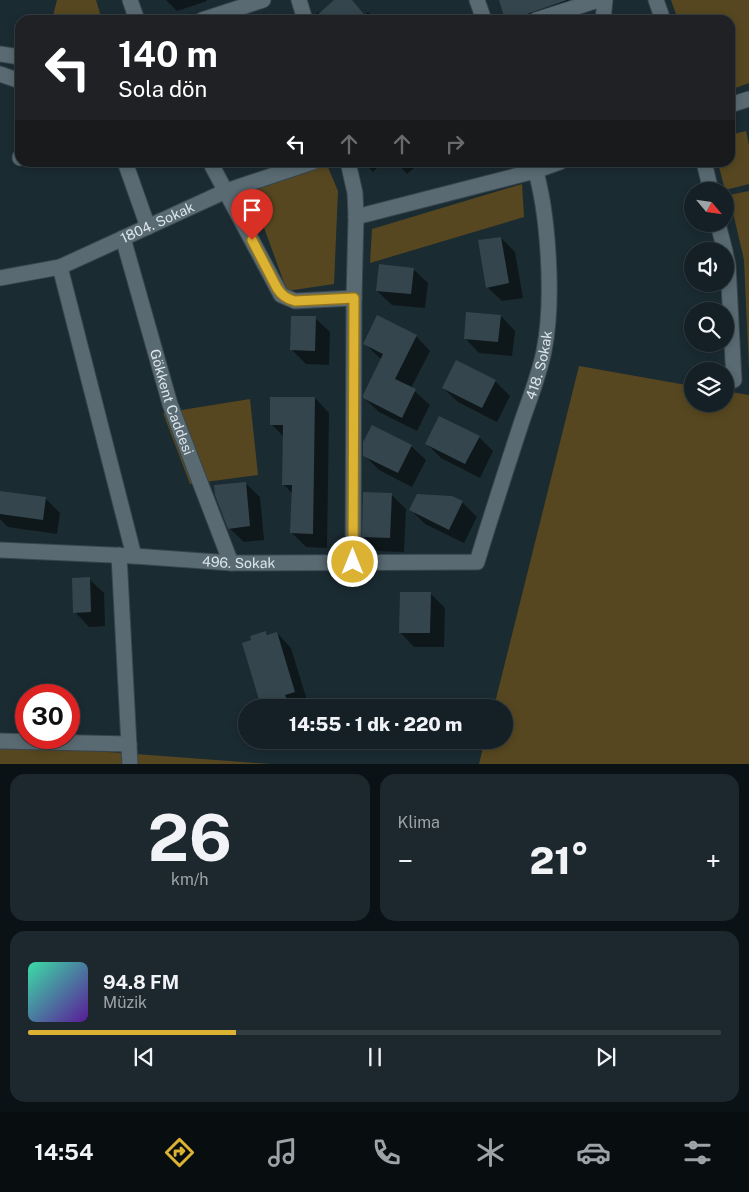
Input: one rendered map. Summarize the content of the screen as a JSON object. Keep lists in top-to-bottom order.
{
  "streets": {
    "street": [
      "1804. Sokak",
      "418. Sokak",
      "Gökkent Caddesi",
      "496. Sokak"
    ]
  },
  "crossings": [
    ["1804. Sokak", "Gökkent Caddesi"],
    ["418. Sokak", "496. Sokak"],
    ["Gökkent Caddesi", "496. Sokak"]
  ],
  "north": "bottom right",
  "page": {
    "turn": ["140 m", "Sola dön"],
    "limit": "30",
    "trip": "14:55 · 1 dk · 220 m",
    "tile": [
      ["26", "km/h"],
      "Klima"
    ],
    "heat": ["−", "21°", "+"],
    "song": ["94.8 FM", "Müzik"],
    "tabs": "14:54"
  }
}
